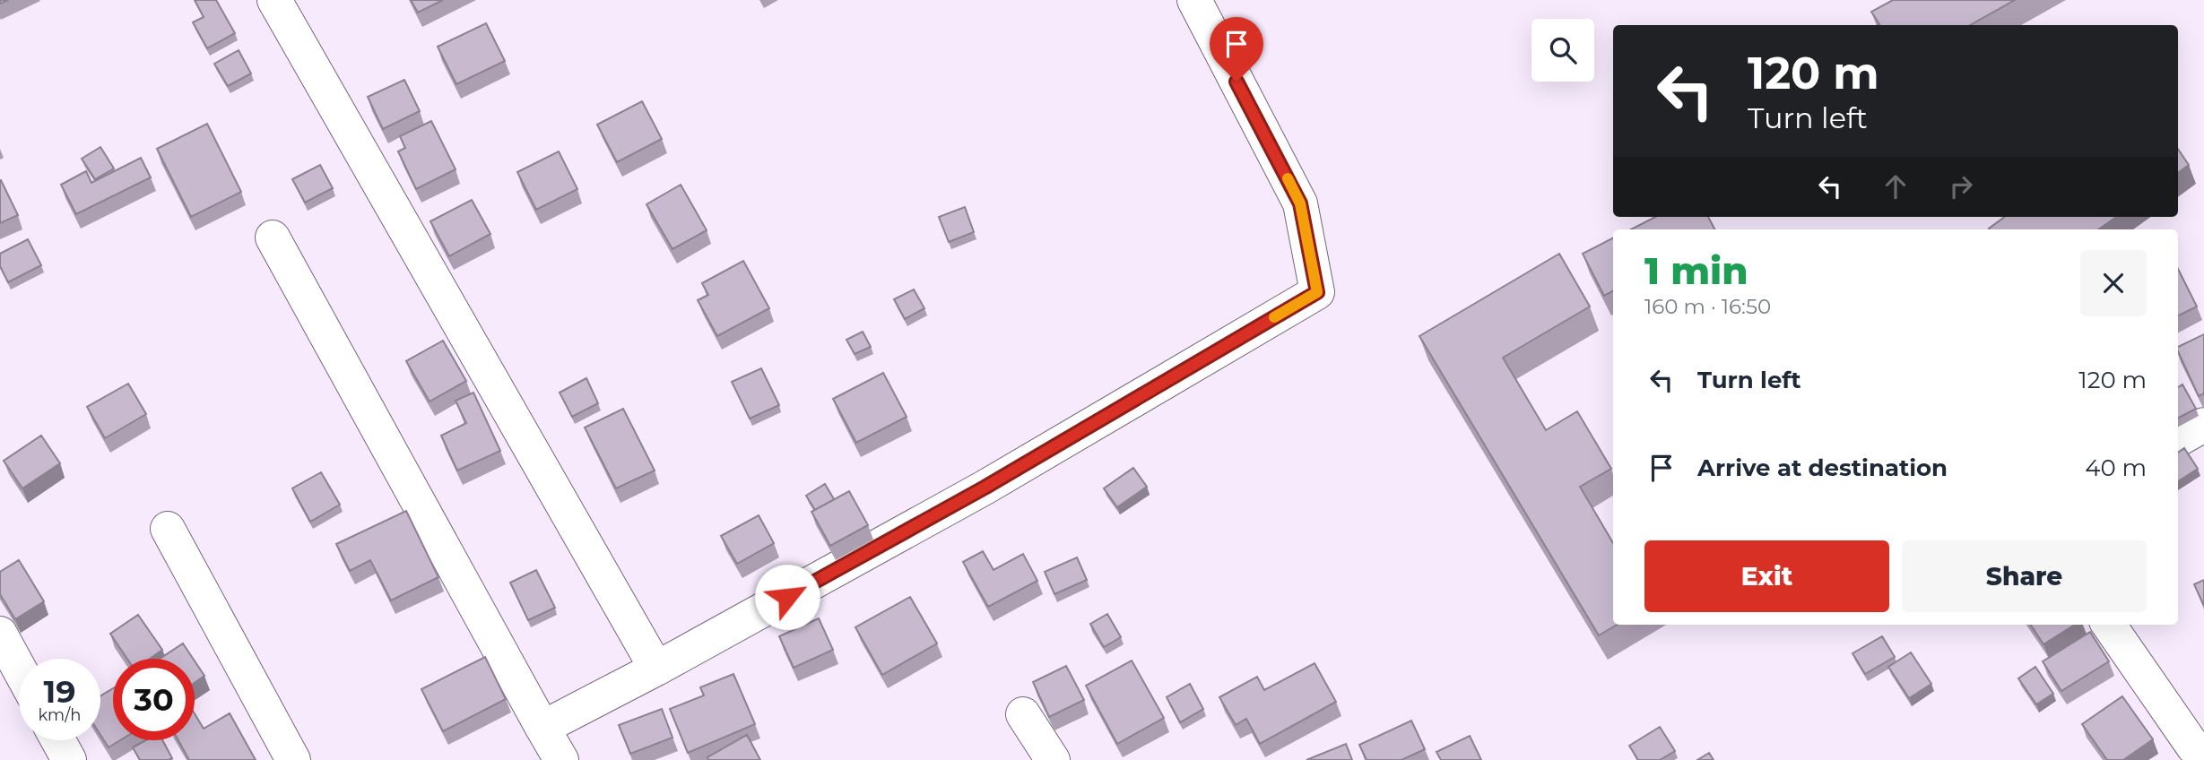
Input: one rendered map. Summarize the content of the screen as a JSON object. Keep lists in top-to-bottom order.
{
  "page": {
    "turn": ["120 m", "Turn left"],
    "heading": ["1 min", "160 m · 16:50"],
    "list": [
      {
        "name": "Turn left",
        "value": "120 m"
      },
      {
        "name": "Arrive at destination",
        "value": "40 m"
      }
    ],
    "buttons": ["Exit", "Share"],
    "speed": "19 km/h",
    "limit": "30"
  }
}
